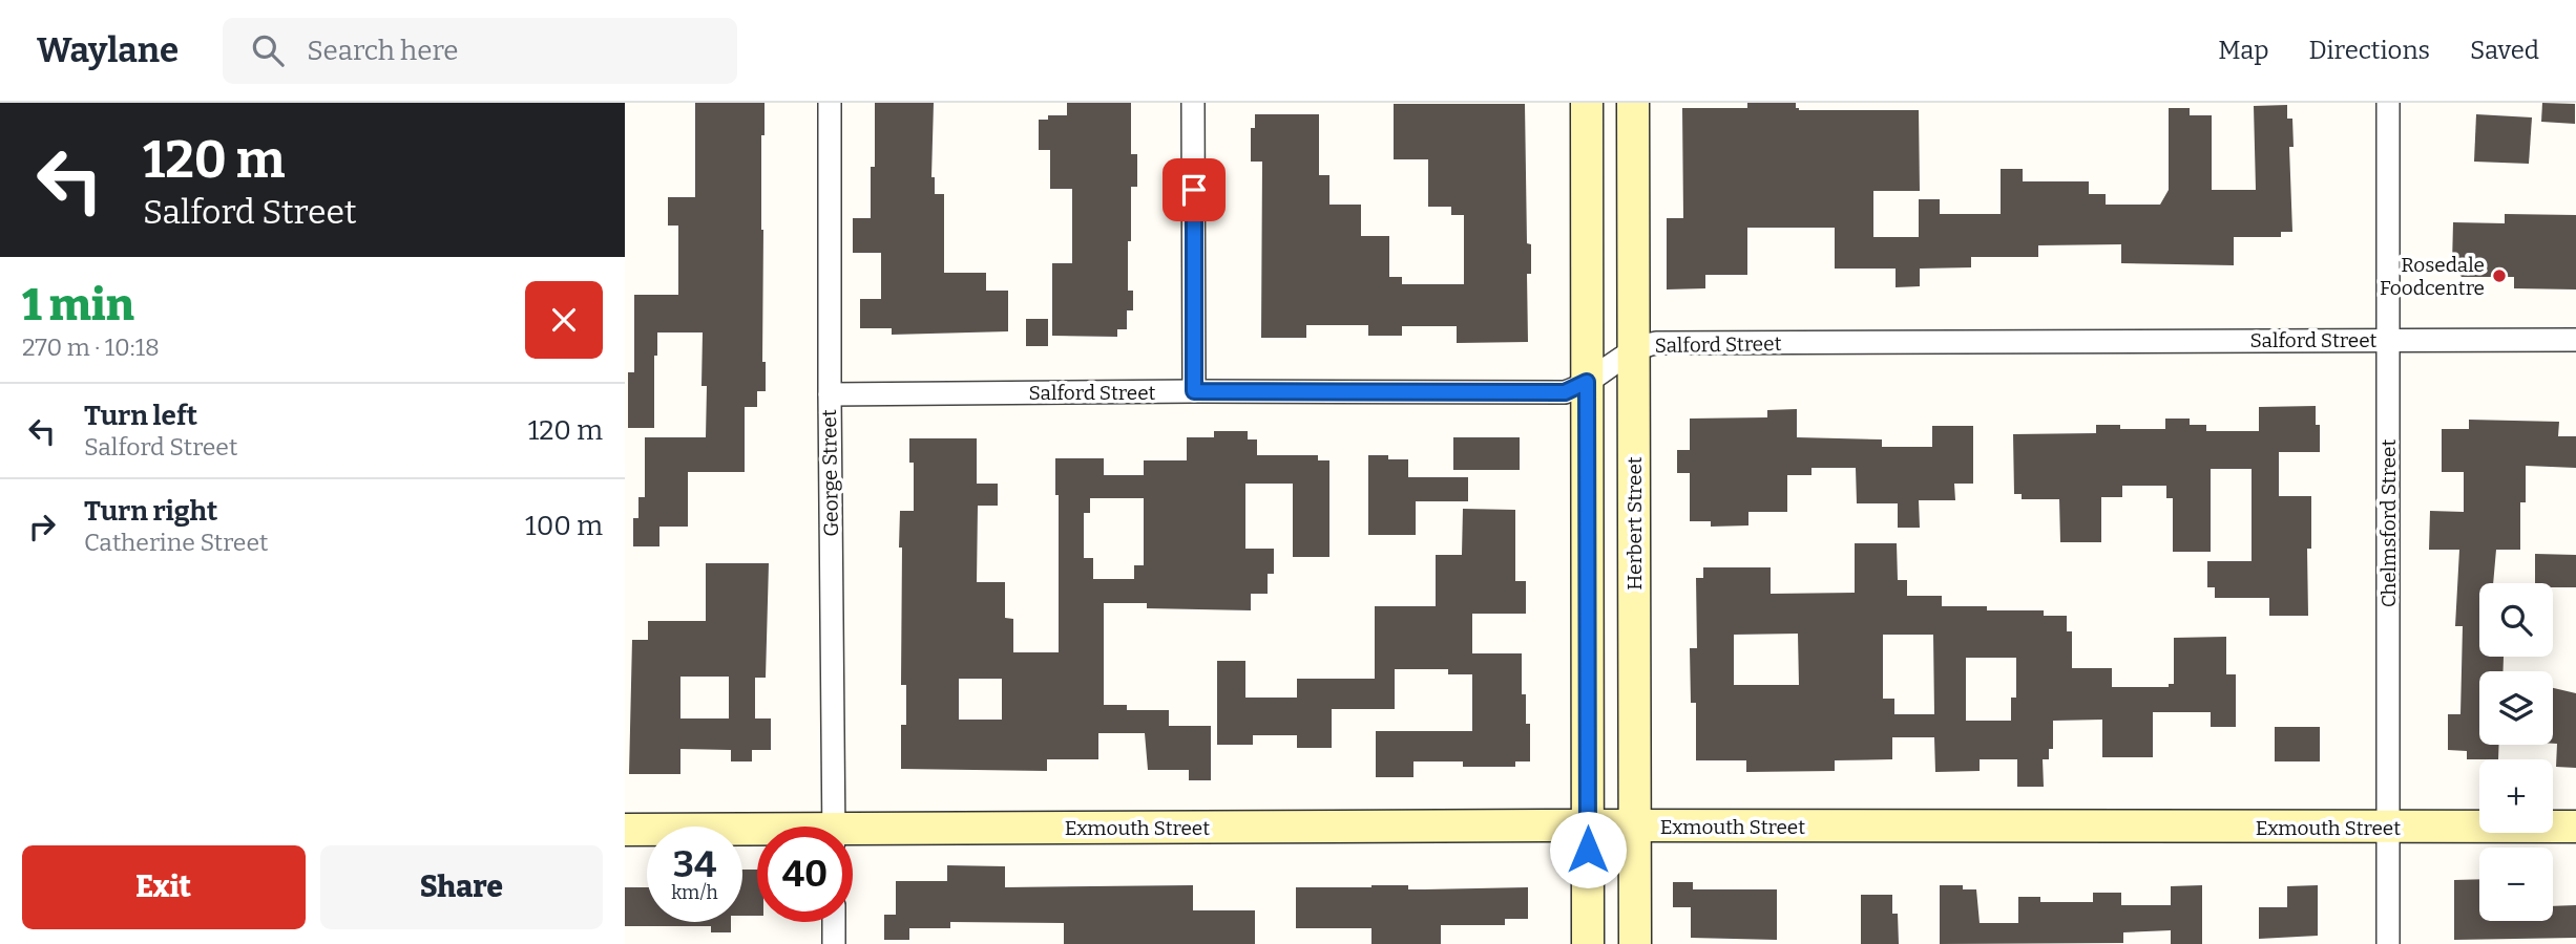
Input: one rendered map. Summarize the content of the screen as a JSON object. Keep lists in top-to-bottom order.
{
  "streets": {
    "street": [
      "Salford Street",
      "George Street",
      "Herbert Street",
      "Chelmsford Street",
      "Exmouth Street"
    ]
  },
  "crossings": [
    ["Salford Street", "George Street"],
    ["Salford Street", "Herbert Street"],
    ["Salford Street", "Chelmsford Street"],
    ["Herbert Street", "Exmouth Street"],
    ["Chelmsford Street", "Exmouth Street"]
  ],
  "places": ["Rosedale Foodcentre"],
  "page": {
    "header": "Waylane",
    "search": "Search here",
    "nav": ["Map", "Directions", "Saved"],
    "turn": ["120 m", "Salford Street"],
    "heading": ["1 min", "270 m · 10:18"],
    "list": [
      {
        "name": "Turn left",
        "note": "Salford Street",
        "value": "120 m"
      },
      {
        "name": "Turn right",
        "note": "Catherine Street",
        "value": "100 m"
      }
    ],
    "map_buttons": ["+", "−"],
    "speed": "34 km/h",
    "limit": "40",
    "buttons": ["Exit", "Share"]
  }
}
